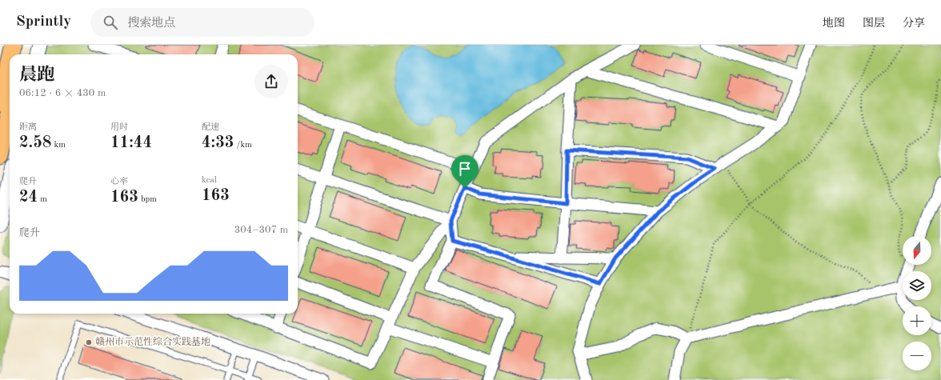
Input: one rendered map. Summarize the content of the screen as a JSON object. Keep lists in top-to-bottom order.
{
  "places": ["赣州市示范性综合实践基地"],
  "north": "bottom",
  "page": {
    "header": "Sprintly",
    "search": "搜索地点",
    "nav": ["地图", "图层", "分享"],
    "heading": ["晨跑", "06:12 · 6 × 430 m"],
    "stats": [
      ["距离", "2.58 km"],
      ["用时", "11:44"],
      ["配速", "4:33 /km"],
      ["爬升", "24 m"],
      ["心率", "163 bpm"],
      ["kcal", "163"]
    ],
    "chart": ["爬升", "304–307 m"],
    "map_buttons": ["+", "−"]
  }
}
